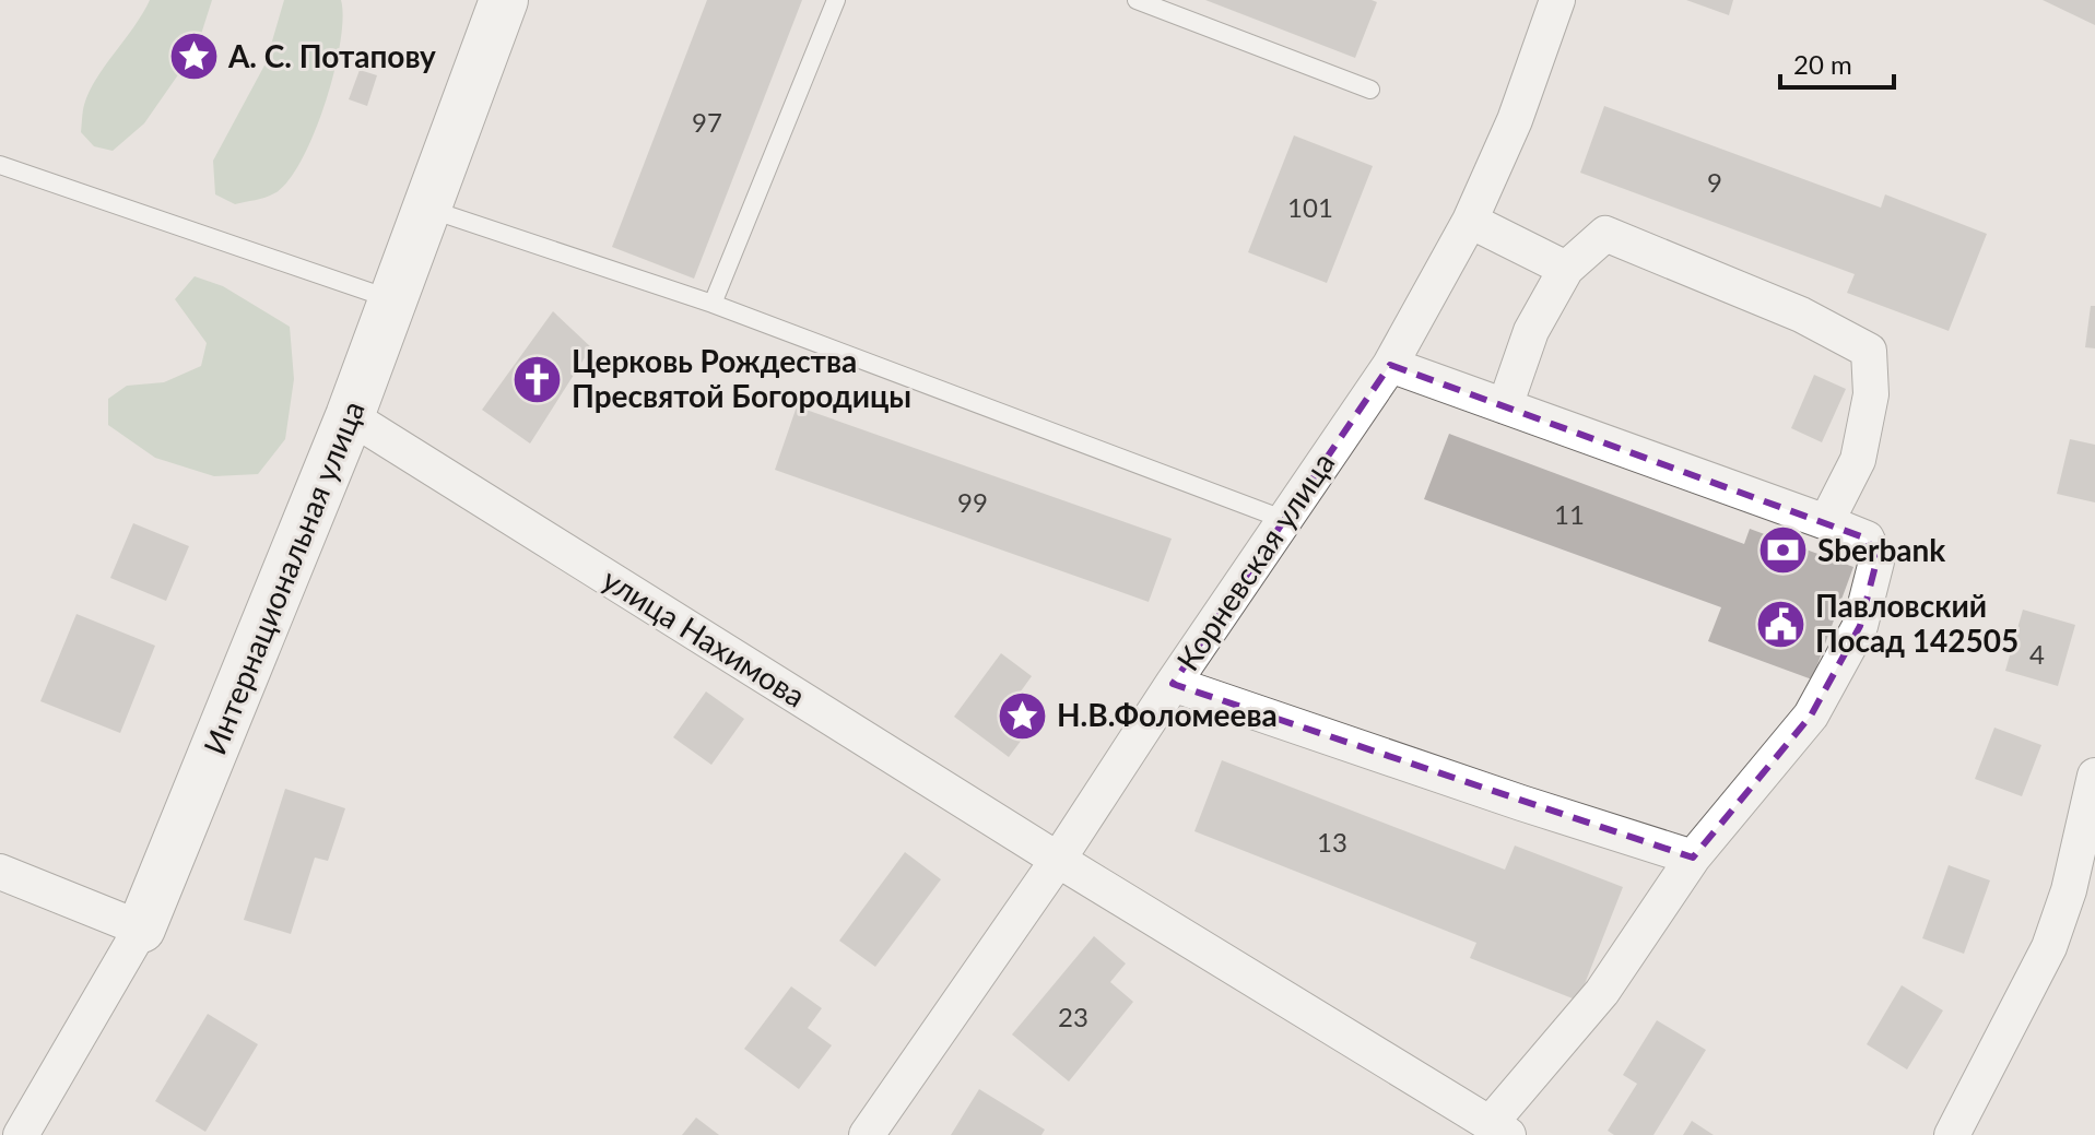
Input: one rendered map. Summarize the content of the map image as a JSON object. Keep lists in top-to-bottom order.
{
  "streets": {
    "street": ["Корневская улица", "Интернациональная улица", "улица Нахимова"]
  },
  "crossings": [
    ["Корневская улица", "улица Нахимова"],
    ["Интернациональная улица", "улица Нахимова"]
  ],
  "places": {
    "place": ["А. С. Потапову", "Н.В.Фоломеева"],
    "church": ["Церковь Рождества Пресвятой Богородицы"],
    "bank": ["Sberbank"],
    "public building": ["Павловский Посад 142505"]
  },
  "house_numbers": [
    "97",
    "9",
    "101",
    "99",
    "11",
    "4",
    "13",
    "23"
  ],
  "scale_bar": "20 m"
}
